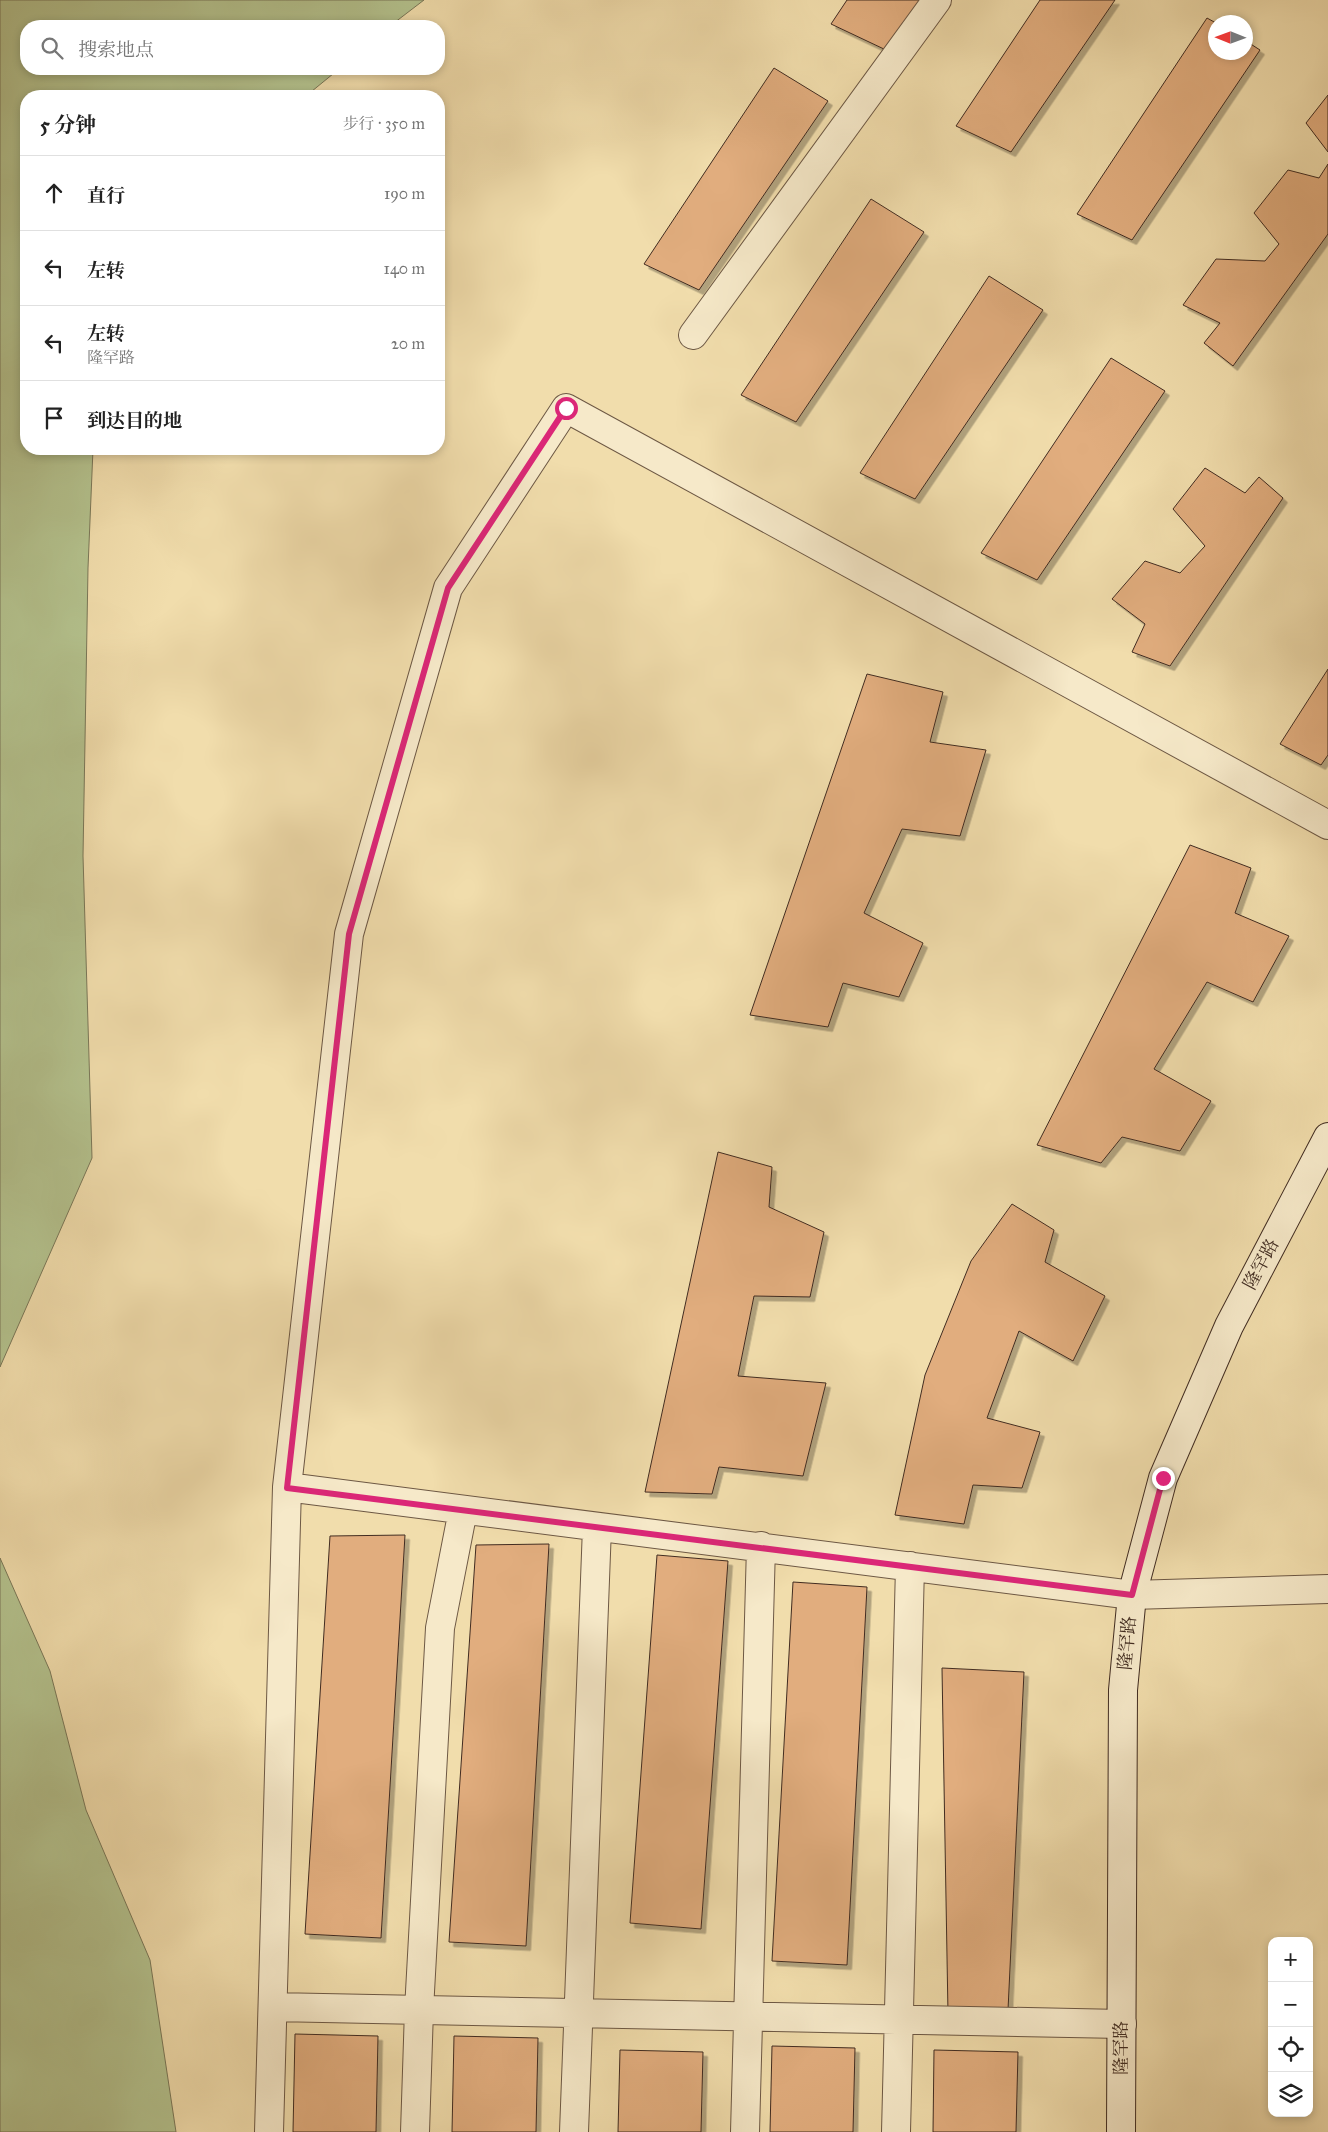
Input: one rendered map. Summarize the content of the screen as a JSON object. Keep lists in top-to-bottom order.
{
  "streets": {
    "street": ["隆罕路"]
  },
  "north": "left",
  "page": {
    "search": "搜索地点",
    "heading": ["5 分钟", "步行 · 350 m"],
    "list": [
      ["直行", "190 m"],
      ["左转", "140 m"],
      ["左转", "隆罕路", "20 m"],
      "到达目的地"
    ],
    "map_buttons": ["+", "−"]
  }
}
